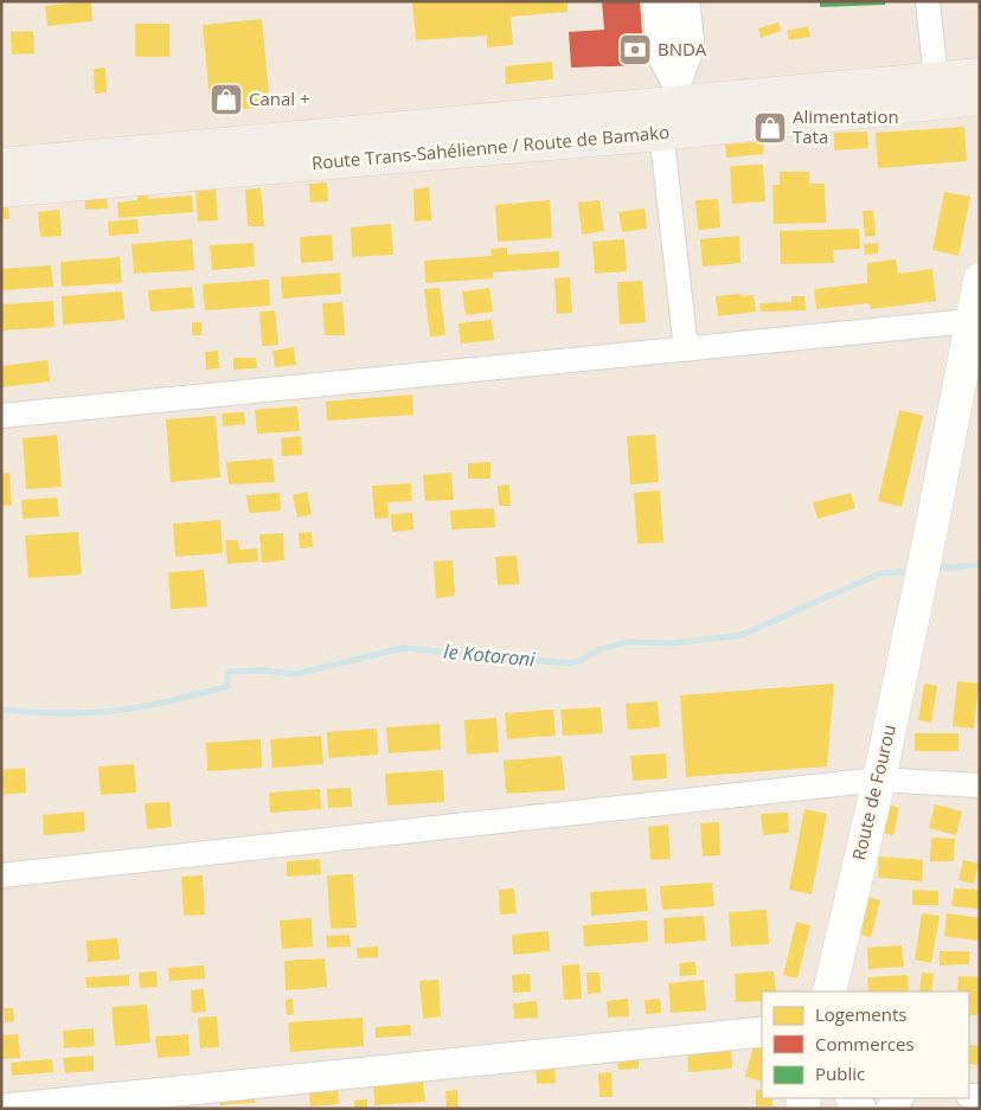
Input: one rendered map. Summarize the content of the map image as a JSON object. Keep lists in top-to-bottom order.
{
  "streets": {
    "highway": ["Route Trans-Sahélienne / Route de Bamako"],
    "main road": ["Route de Fourou"]
  },
  "water": ["le Kotoroni"],
  "places": {
    "bank": ["BNDA"],
    "shop": ["Canal +", "Alimentation Tata"]
  },
  "legend": ["Logements", "Commerces", "Public"]
}
